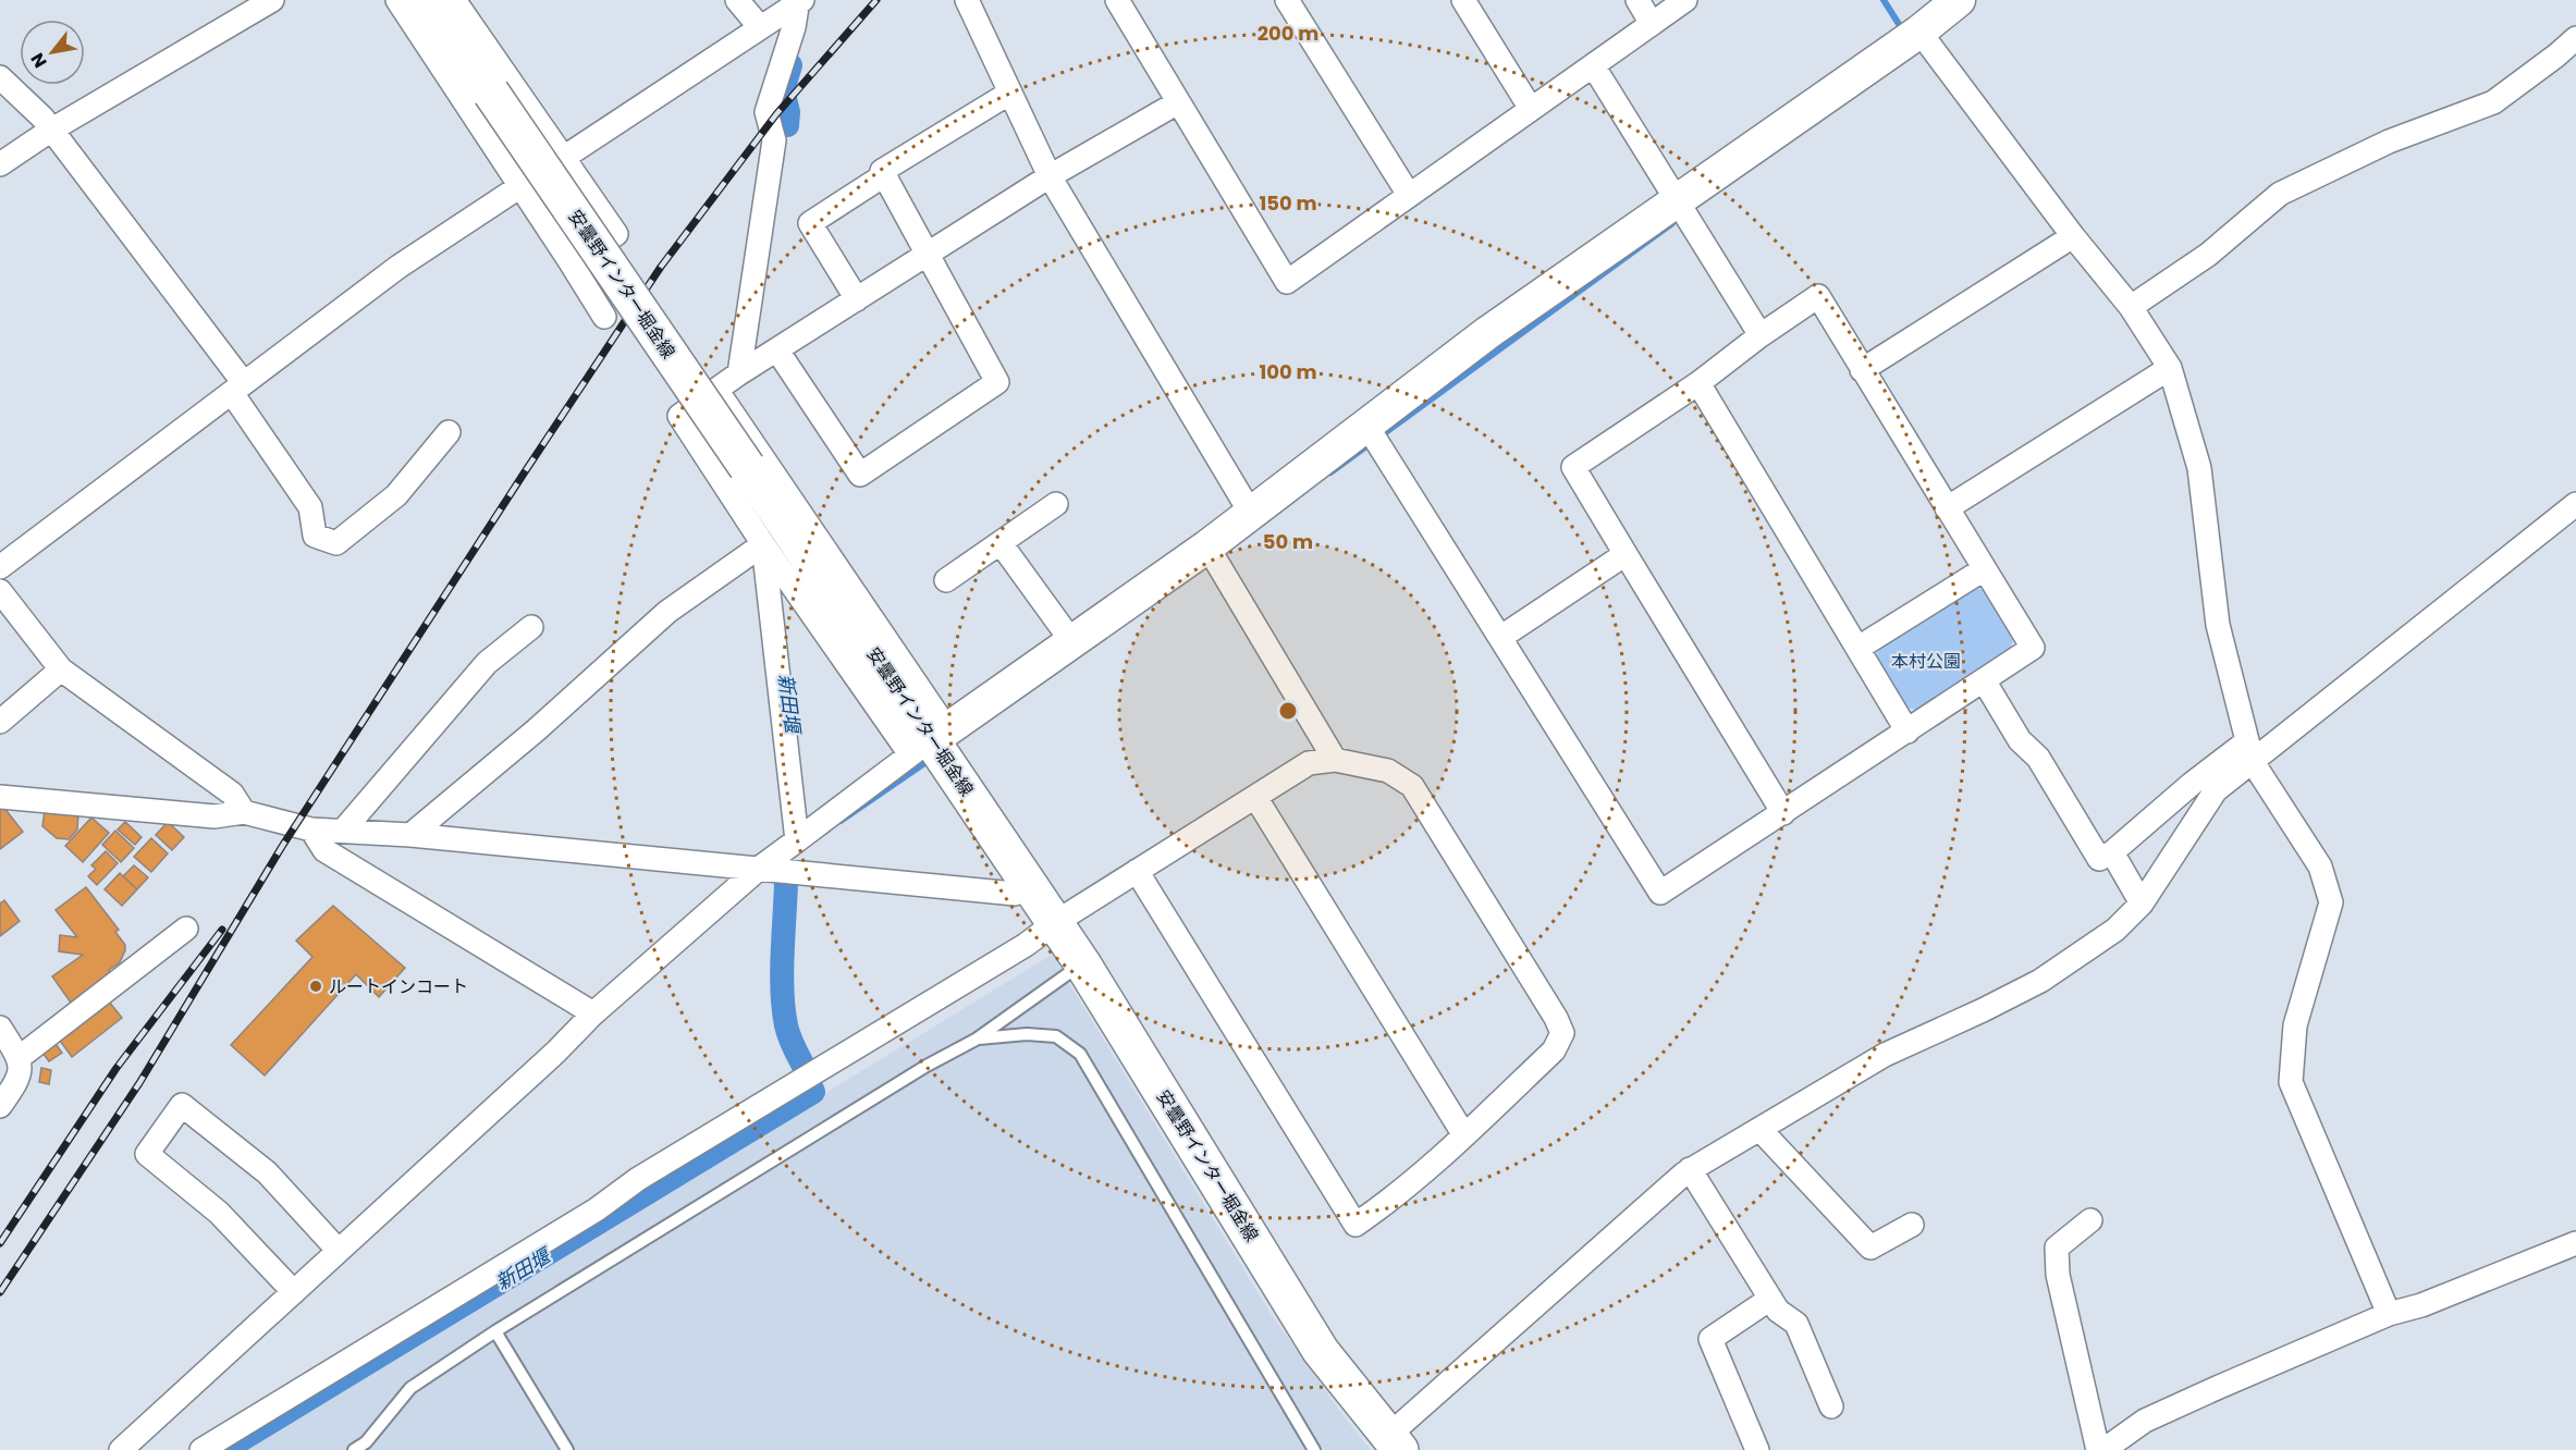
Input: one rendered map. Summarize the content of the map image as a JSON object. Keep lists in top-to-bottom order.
{
  "streets": {
    "main road": ["安曇野インター堀金線"]
  },
  "water": ["新田堰"],
  "parks": ["本村公園"],
  "places": ["ルートインコート"],
  "north": "bottom left",
  "rings": [
    "200 m",
    "150 m",
    "100 m",
    "50 m"
  ]
}
